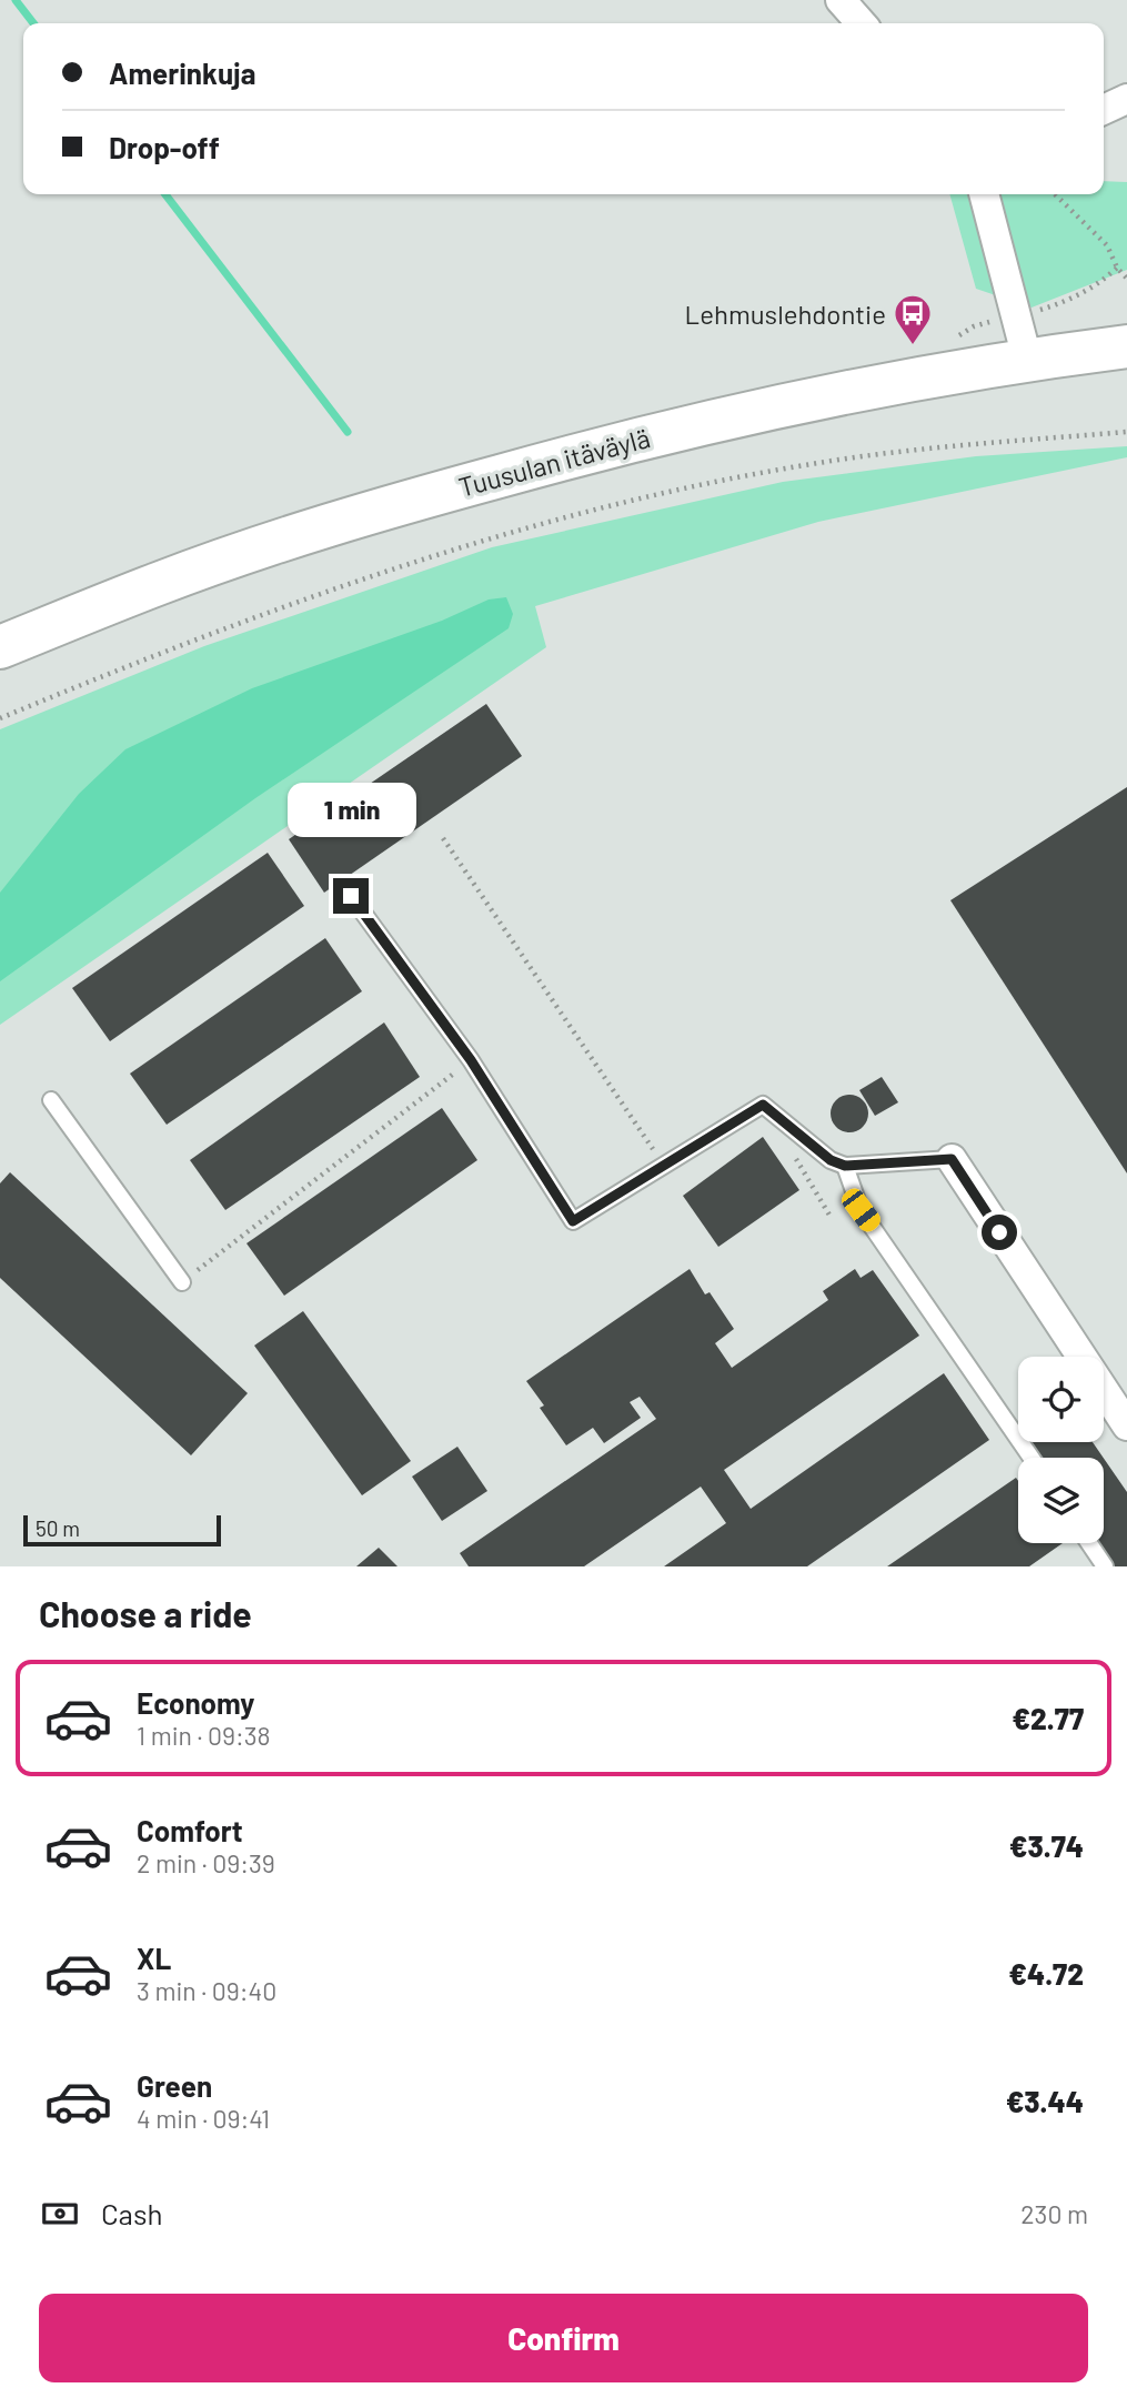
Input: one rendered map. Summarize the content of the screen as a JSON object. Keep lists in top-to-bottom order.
{
  "streets": {
    "main road": ["Tuusulan itäväylä"]
  },
  "places": {
    "bus stop": ["Lehmuslehdontie"]
  },
  "scale_bar": "50 m",
  "page": {
    "banner": ["Amerinkuja", "Drop-off"],
    "bubble": "1 min",
    "scale": "50 m",
    "heading": "Choose a ride",
    "list": [
      {
        "name": "Economy",
        "note": "1 min · 09:38",
        "value": "€2.77"
      },
      {
        "name": "Comfort",
        "note": "2 min · 09:39",
        "value": "€3.74"
      },
      {
        "name": "XL",
        "note": "3 min · 09:40",
        "value": "€4.72"
      },
      {
        "name": "Green",
        "note": "4 min · 09:41",
        "value": "€3.44"
      }
    ],
    "pay": ["Cash", "230 m"],
    "buttons": "Confirm"
  }
}
